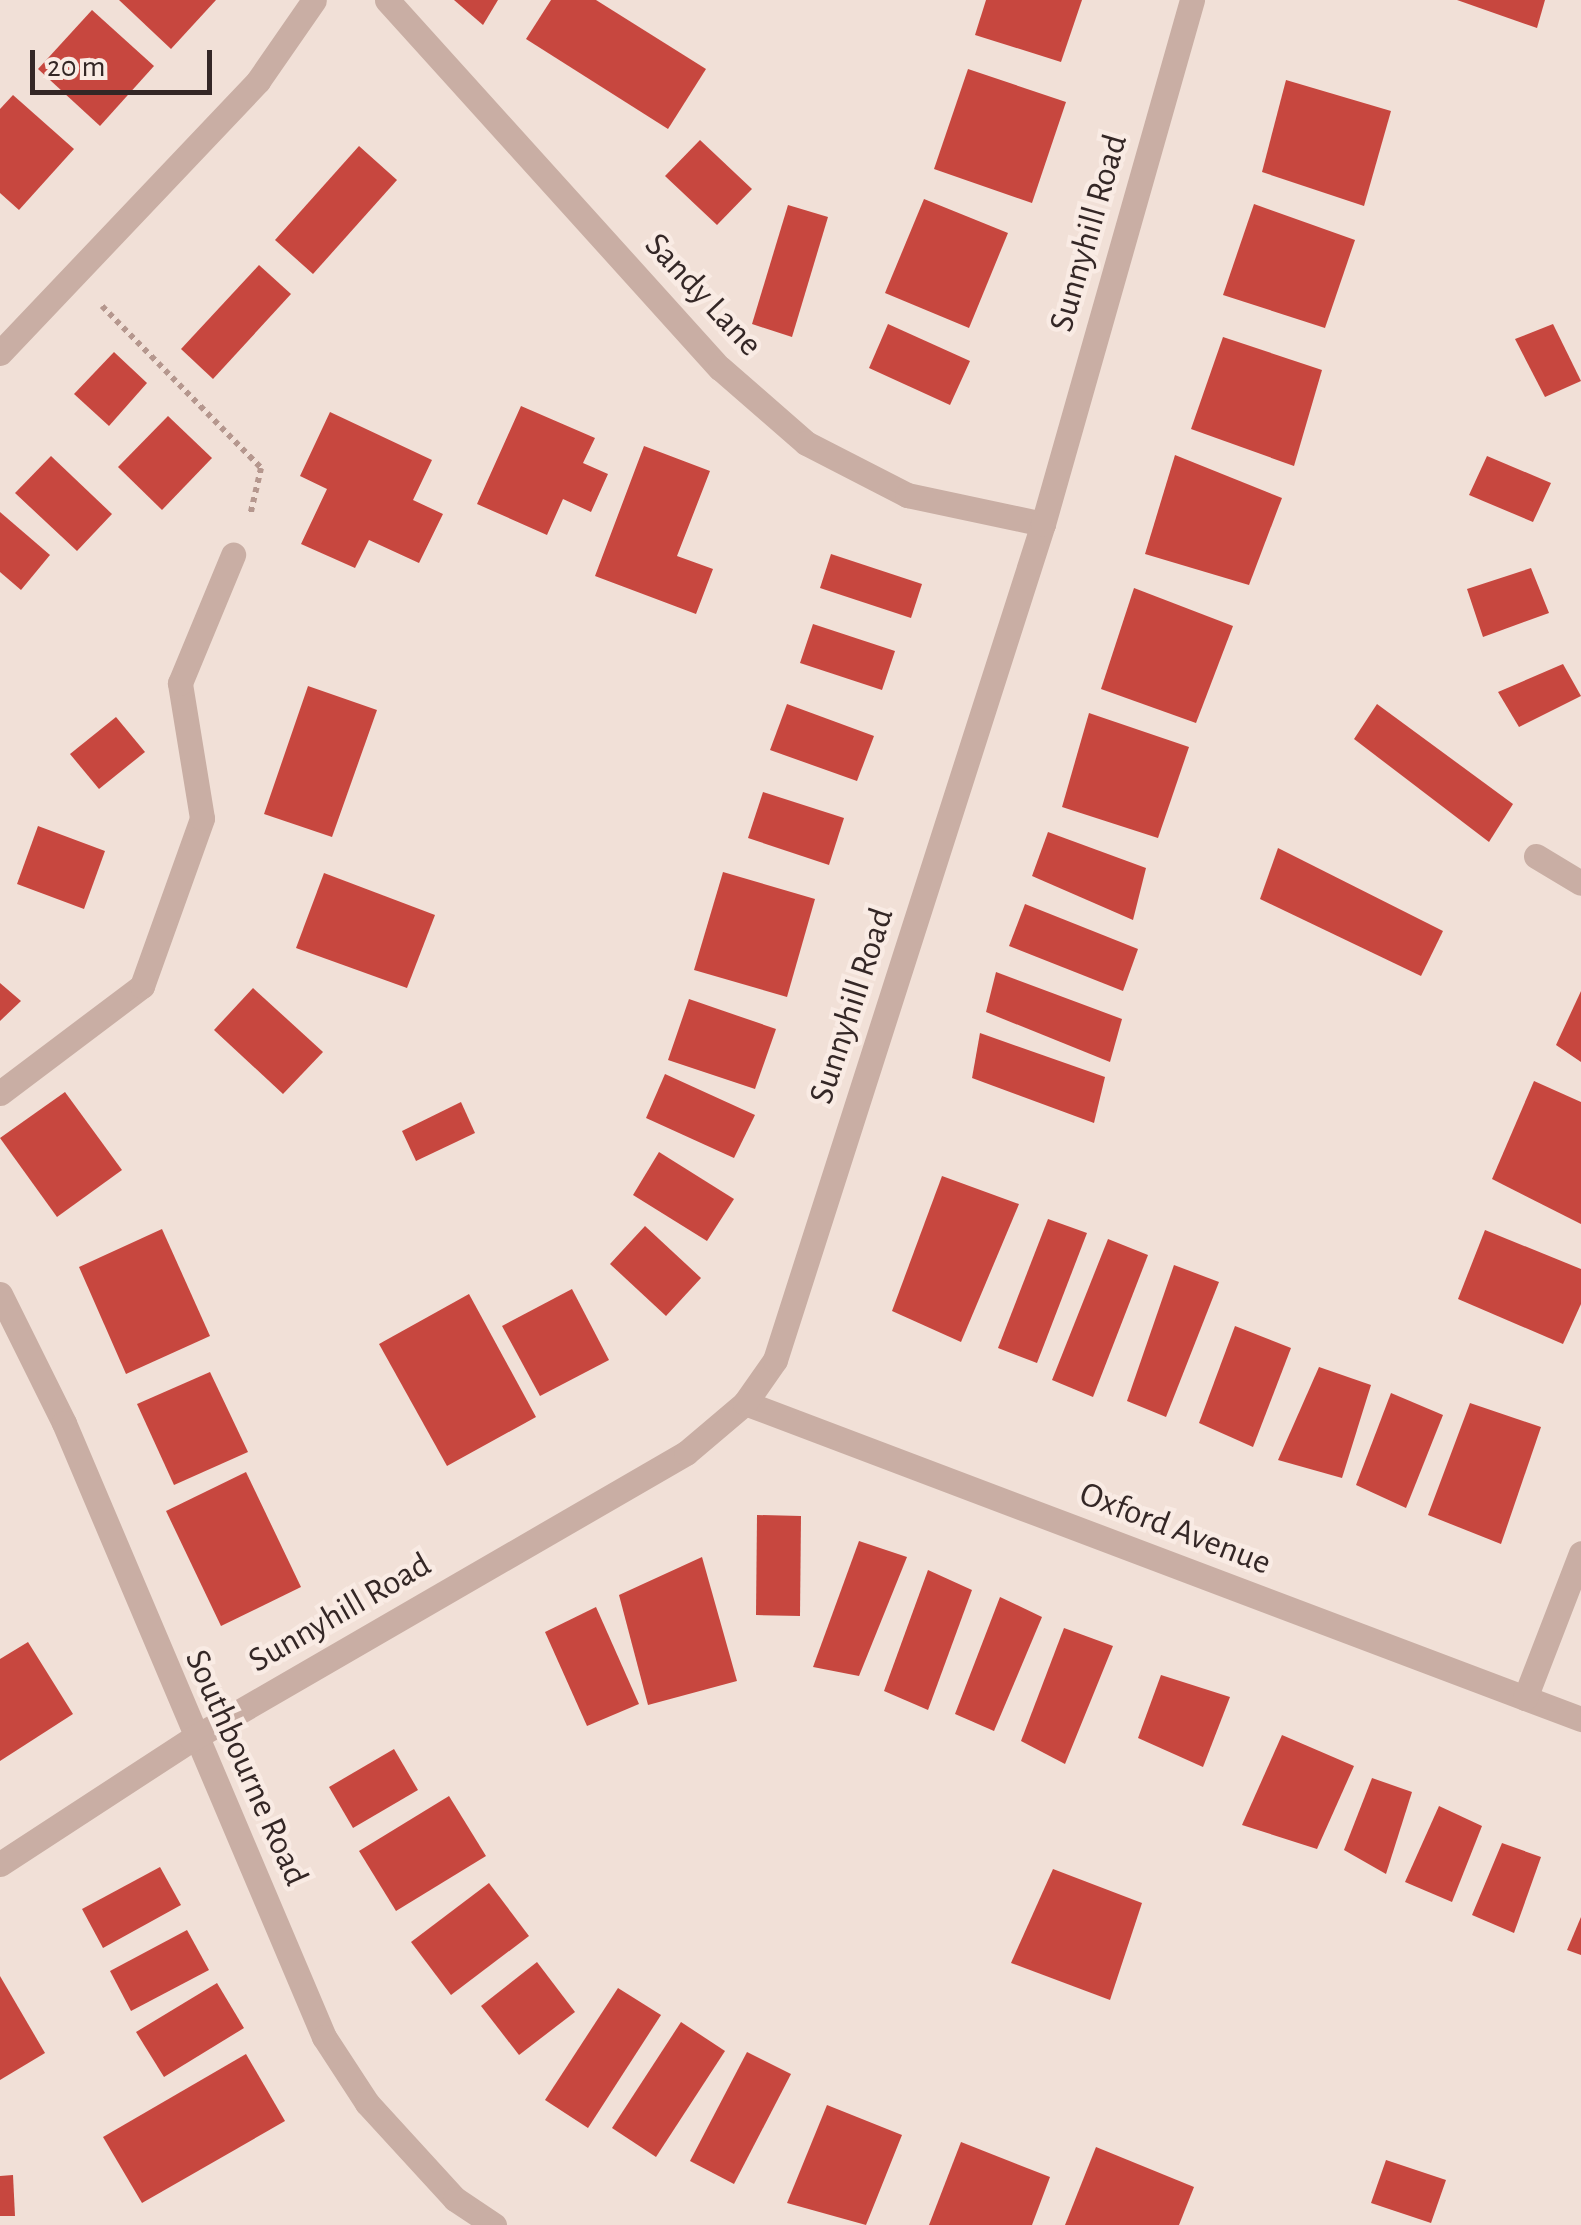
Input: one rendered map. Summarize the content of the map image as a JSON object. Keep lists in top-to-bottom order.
{
  "streets": {
    "street": [
      "Sunnyhill Road",
      "Sandy Lane",
      "Oxford Avenue",
      "Southbourne Road"
    ]
  },
  "crossings": [
    ["Sunnyhill Road", "Sandy Lane"],
    ["Sunnyhill Road", "Oxford Avenue"],
    ["Sunnyhill Road", "Southbourne Road"]
  ],
  "scale_bar": "20 m"
}
